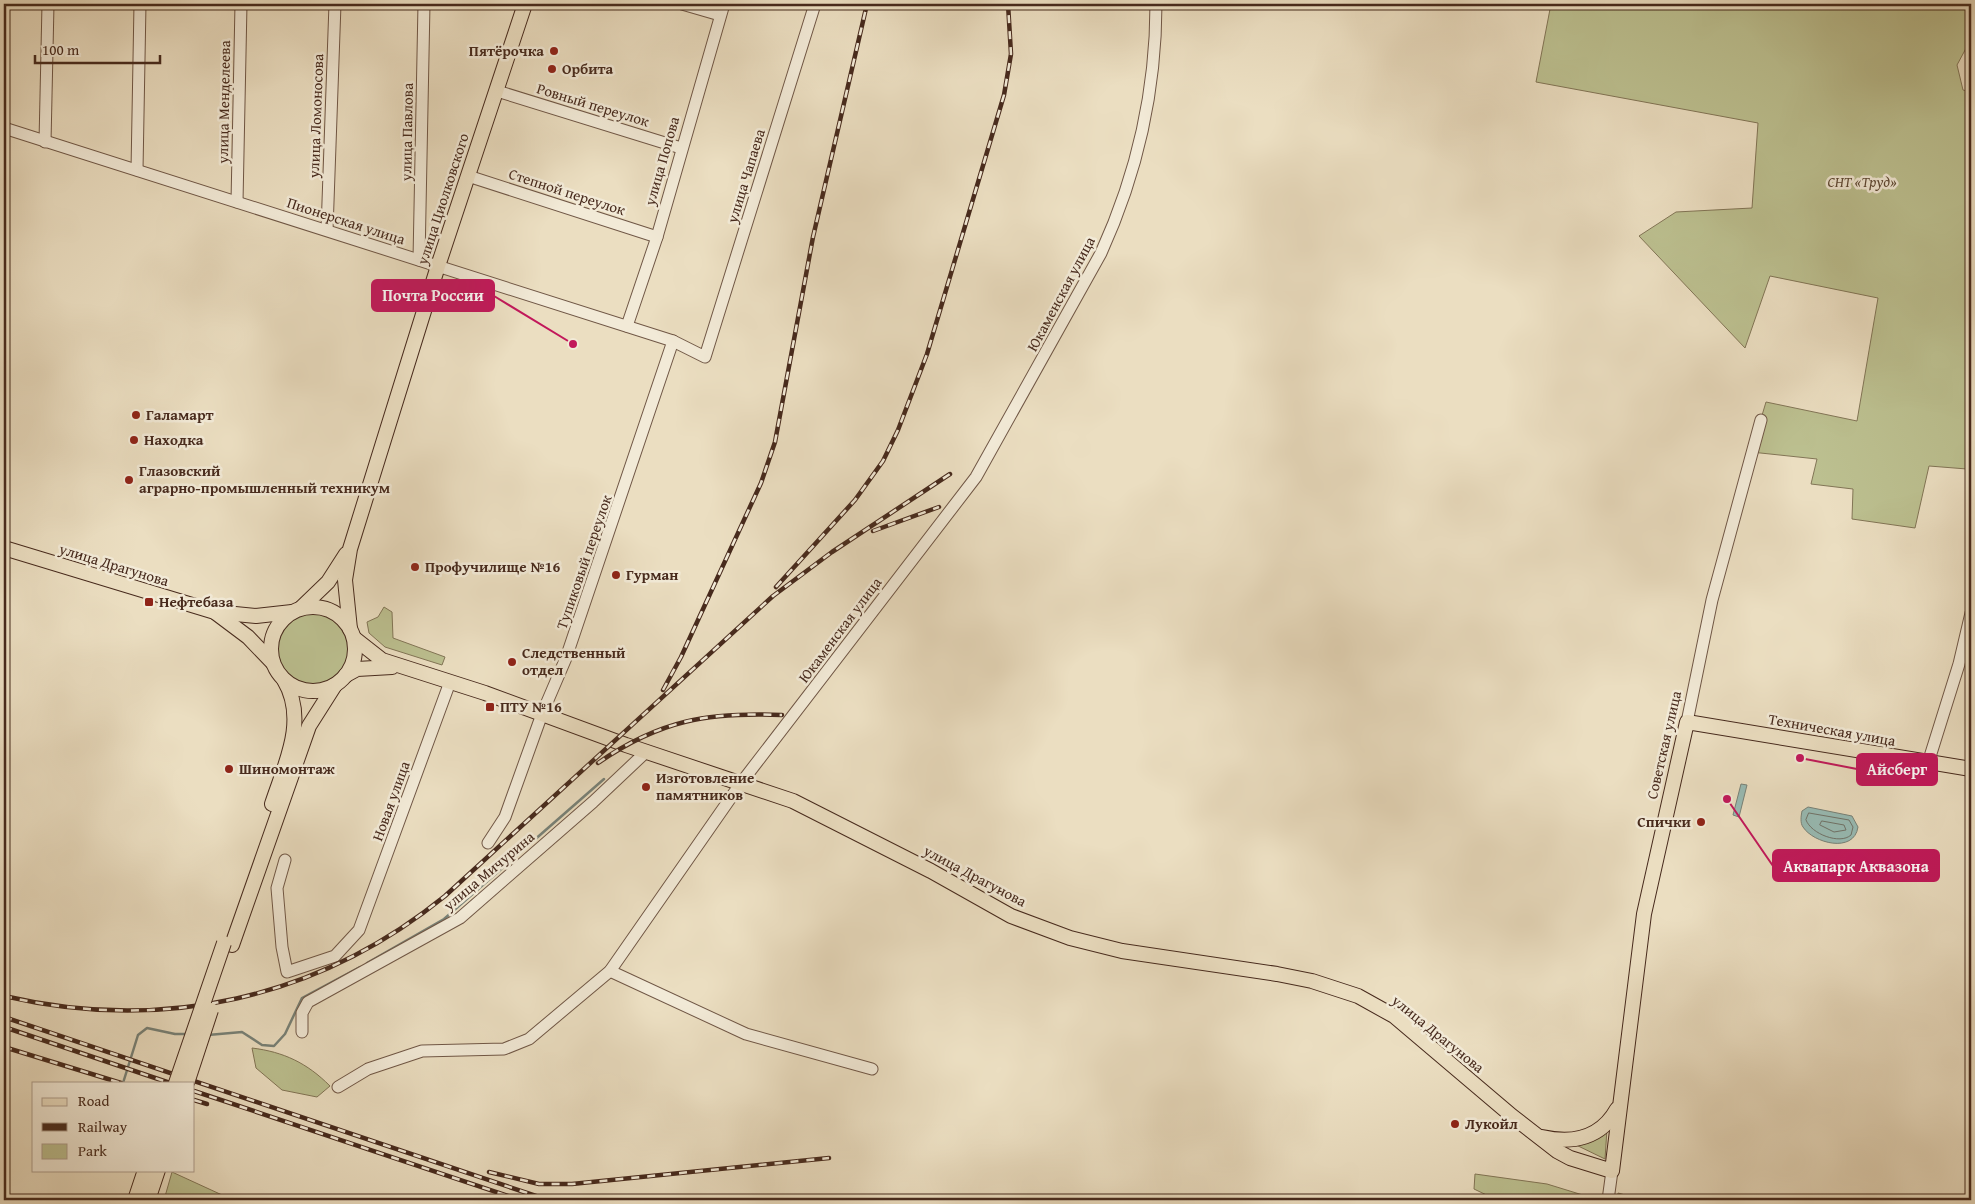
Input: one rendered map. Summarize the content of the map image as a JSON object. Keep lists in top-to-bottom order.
{
  "streets": {
    "main road": [
      "улица Циолковского",
      "улица Драгунова",
      "Техническая улица",
      "Советская улица"
    ],
    "street": [
      "улица Менделеева",
      "Ровный переулок",
      "улица Ломоносова",
      "улица Павлова",
      "улица Попова",
      "улица Чапаева",
      "Степной переулок",
      "Пионерская улица",
      "Юкаменская улица",
      "Тупиковый переулок",
      "Новая улица",
      "улица Мичурина"
    ]
  },
  "crossings": [
    ["улица Менделеева", "Пионерская улица"],
    ["Ровный переулок", "улица Попова"],
    ["Ровный переулок", "улица Циолковского"],
    ["улица Ломоносова", "Пионерская улица"],
    ["улица Павлова", "Пионерская улица"],
    ["улица Попова", "Степной переулок"],
    ["улица Попова", "Пионерская улица"],
    ["улица Чапаева", "Пионерская улица"],
    ["Степной переулок", "улица Циолковского"],
    ["улица Циолковского", "Пионерская улица"],
    ["улица Циолковского", "улица Драгунова"],
    ["Пионерская улица", "Тупиковый переулок"],
    ["Юкаменская улица", "улица Драгунова"],
    ["Тупиковый переулок", "улица Драгунова"],
    ["улица Драгунова", "Советская улица"],
    ["улица Драгунова", "Новая улица"],
    ["улица Драгунова", "улица Мичурина"],
    ["Техническая улица", "Советская улица"]
  ],
  "parks": ["СНТ «Труд»"],
  "places": {
    "other": [
      "Пятёрочка",
      "Орбита",
      "Почта России",
      "Галамарт",
      "Находка",
      "Глазовский аграрно-промышленный техникум",
      "Профучилище №16",
      "Гурман",
      "Следственный отдел",
      "Айсберг",
      "Шиномонтаж",
      "Изготовление памятников",
      "Аквапарк Аквазона",
      "Спички",
      "Лукойл"
    ],
    "transit": ["Нефтебаза", "ПТУ №16"]
  },
  "legend": ["Road", "Railway", "Park"],
  "scale_bar": "100 m"
}
